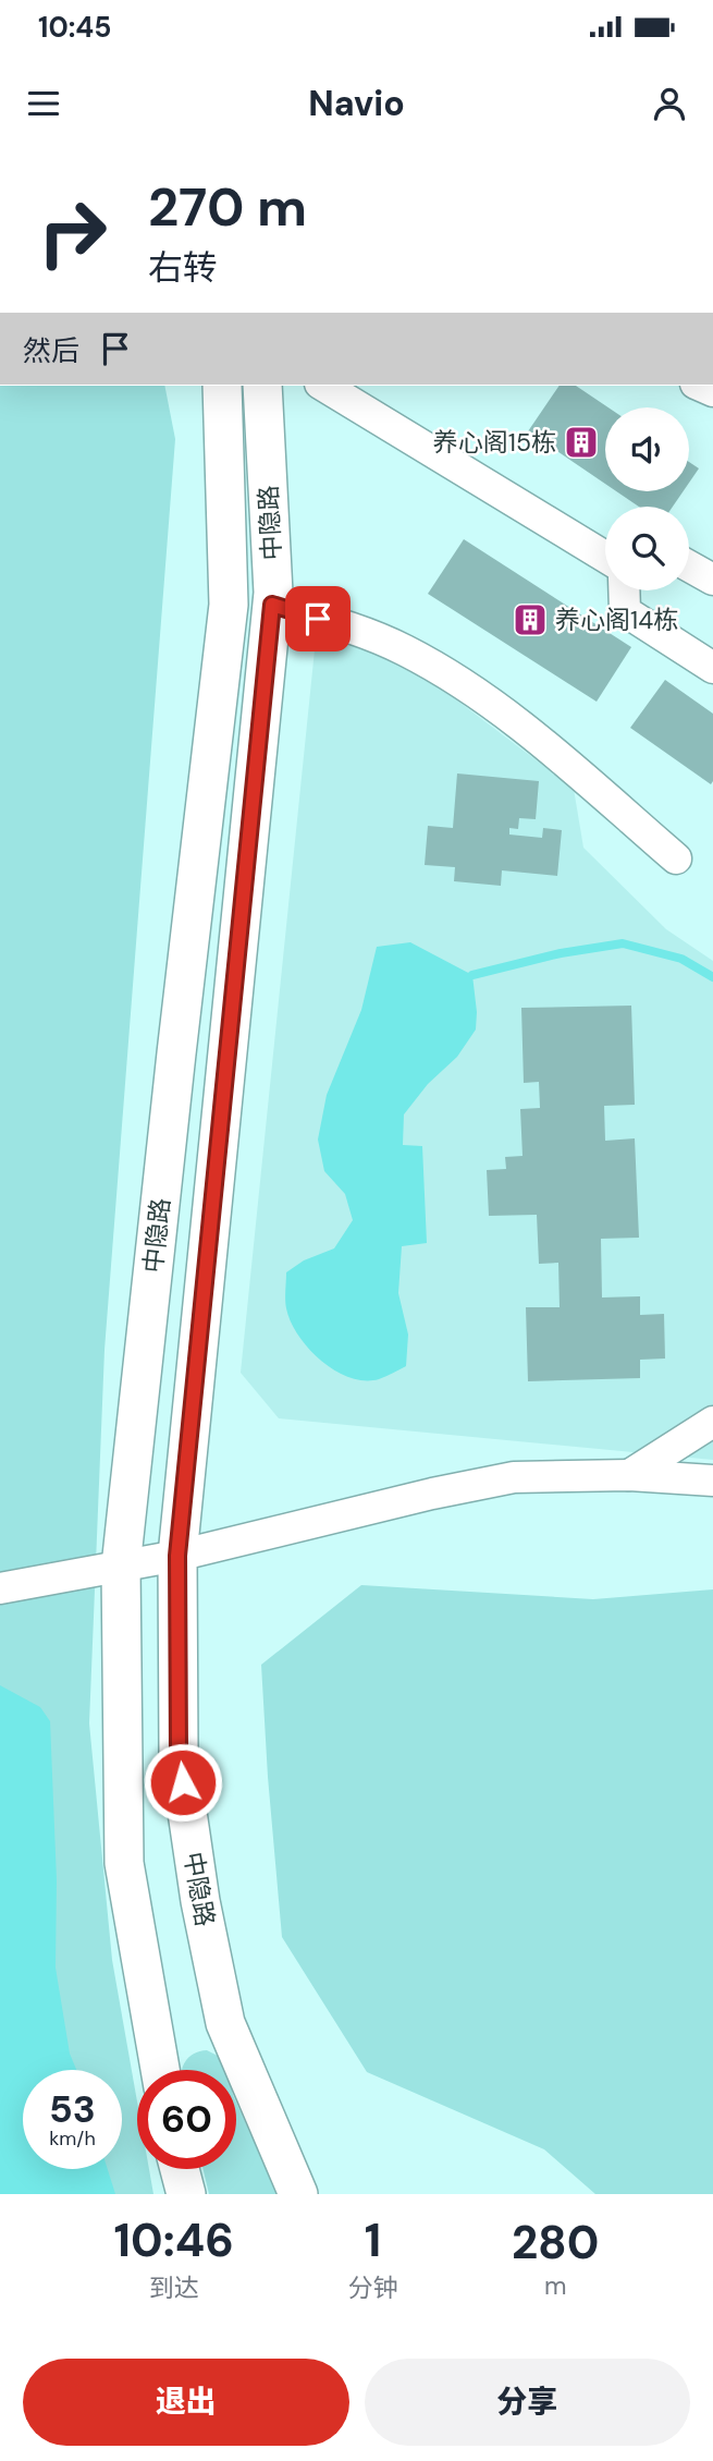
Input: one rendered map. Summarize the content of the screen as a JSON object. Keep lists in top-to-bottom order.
{
  "streets": {
    "main road": ["中隐路"]
  },
  "places": {
    "building": ["养心阁15栋", "养心阁14栋"]
  },
  "page": {
    "status": "10:45",
    "header": "Navio",
    "turn": ["270 m", "右转"],
    "then": "然后",
    "speed": "53 km/h",
    "limit": "60",
    "eta": [
      "10:46",
      "到达",
      "1",
      "分钟",
      "280",
      "m"
    ],
    "buttons": ["退出", "分享"]
  }
}
